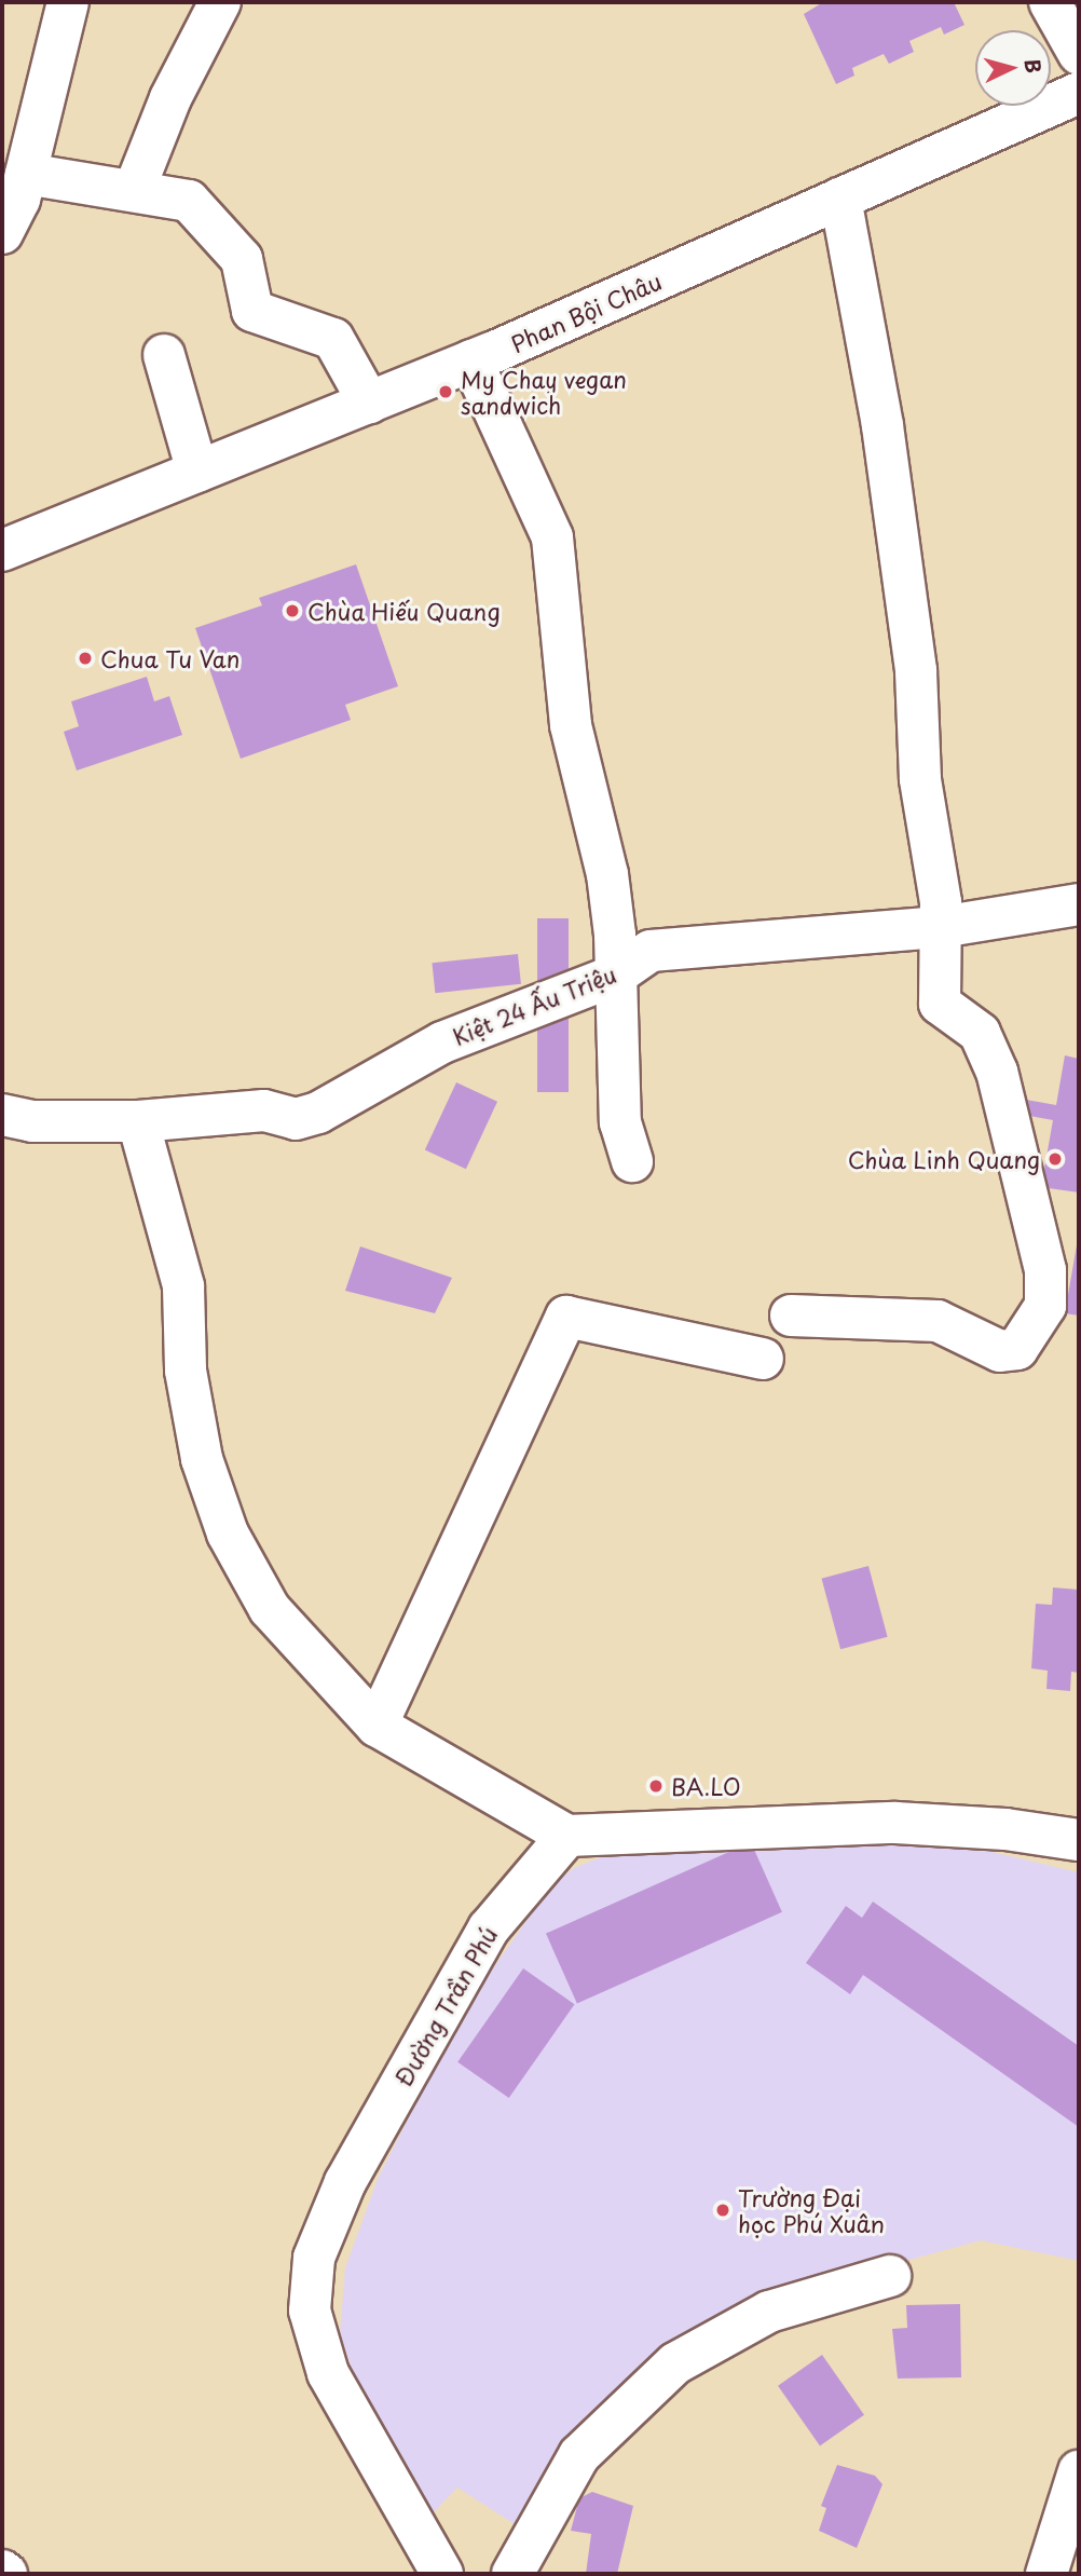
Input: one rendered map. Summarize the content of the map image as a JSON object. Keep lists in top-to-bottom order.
{
  "streets": {
    "street": ["Phan Bội Châu", "Kiệt 24 Ấu Triệu", "Đường Trần Phú"]
  },
  "places": [
    "My Chay vegan sandwich",
    "Chùa Hiếu Quang",
    "Chua Tu Van",
    "Chùa Linh Quang",
    "BA.LO",
    "Trường Đại học Phú Xuân"
  ],
  "north": "right"
}
